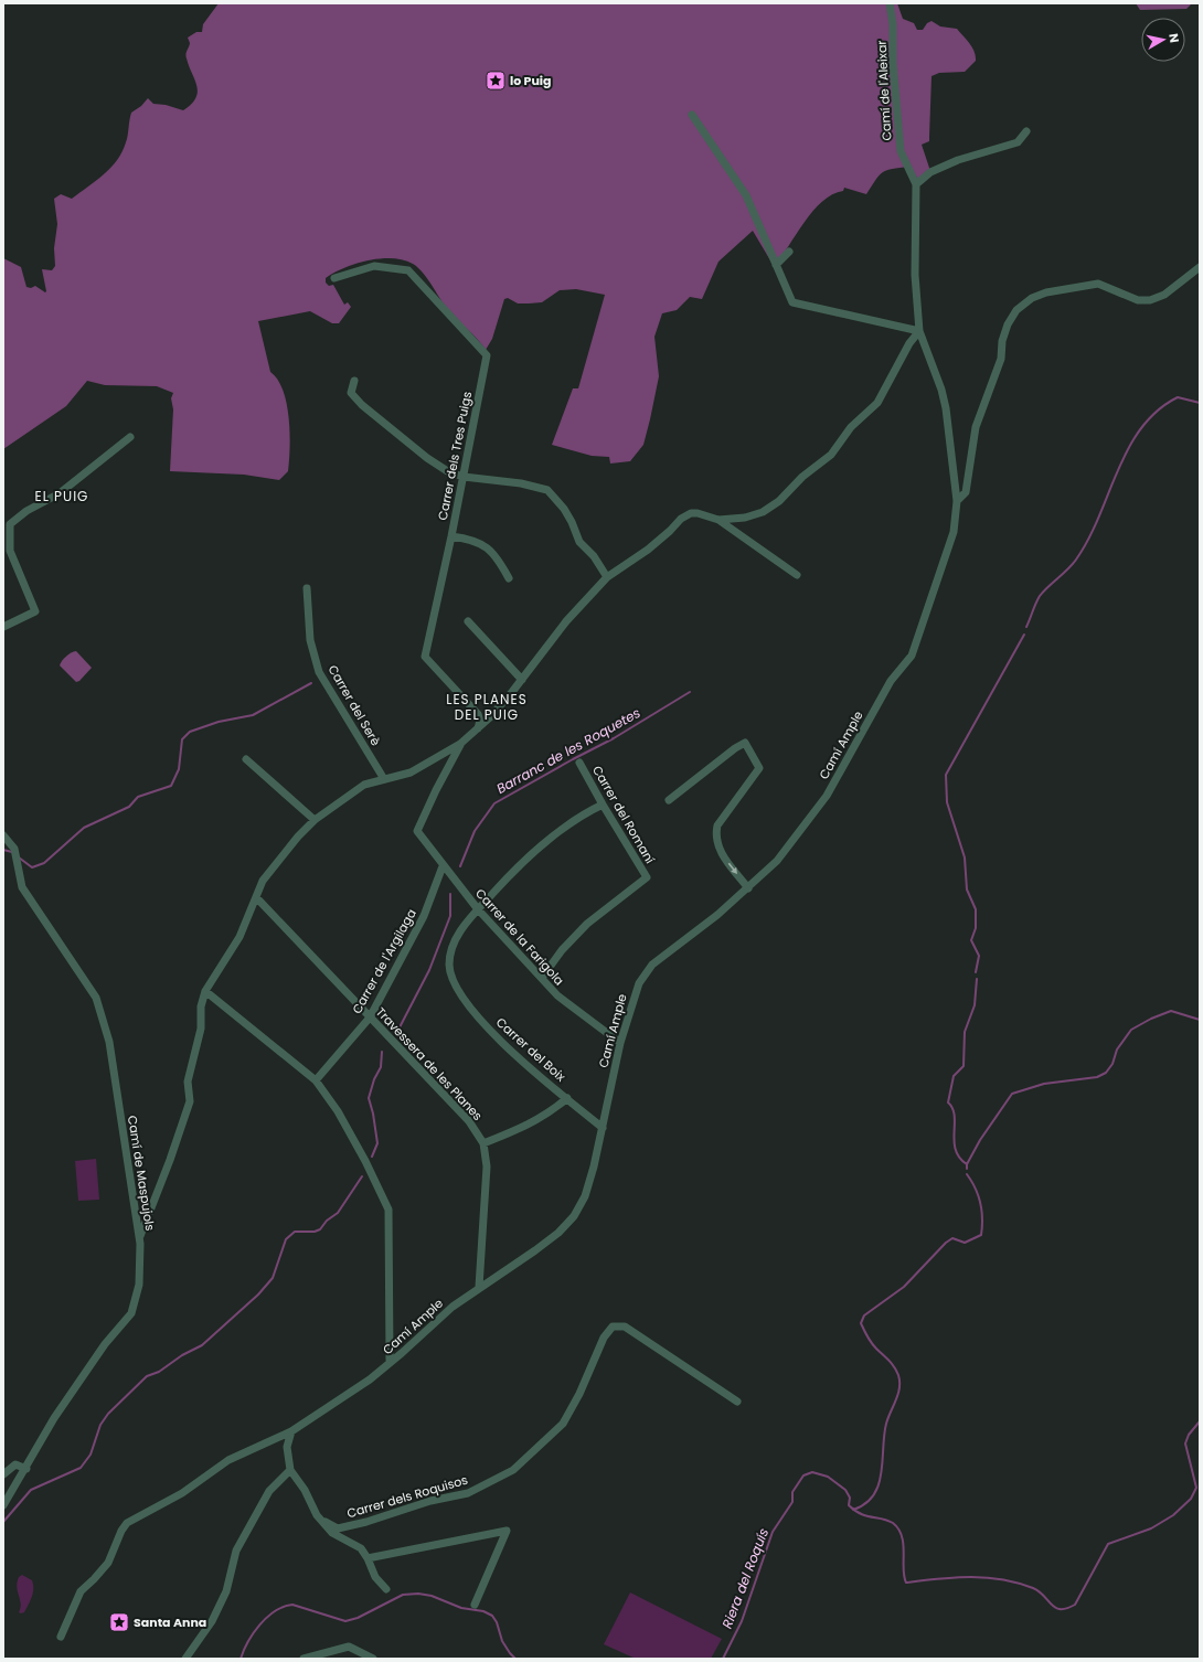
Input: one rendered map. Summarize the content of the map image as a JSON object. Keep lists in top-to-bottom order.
{
  "streets": {
    "street": [
      "Camí de l'Aleixar",
      "Carrer dels Tres Puigs",
      "Carrer del Serè",
      "Camí Ample",
      "Carrer del Romaní",
      "Carrer de la Farigola",
      "Carrer de l'Argilaga",
      "Carrer del Boix",
      "Travessera de les Planes",
      "Camí de Maspujols",
      "Carrer dels Roquisos"
    ]
  },
  "crossings": [
    ["Camí de l'Aleixar", "Camí Ample"],
    ["Camí Ample", "Carrer de la Farigola"],
    ["Camí Ample", "Carrer del Boix"],
    ["Camí Ample", "Travessera de les Planes"],
    ["Carrer del Romaní", "Carrer de la Farigola"],
    ["Carrer del Romaní", "Carrer del Boix"],
    ["Carrer de la Farigola", "Carrer de l'Argilaga"],
    ["Carrer de la Farigola", "Carrer del Boix"],
    ["Carrer de l'Argilaga", "Travessera de les Planes"]
  ],
  "districts": ["EL PUIG", "LES PLANES DEL PUIG"],
  "water": ["Barranc de les Roquetes", "Riera del Roquís"],
  "places": {
    "place": ["lo Puig", "Santa Anna"]
  },
  "north": "right"
}
